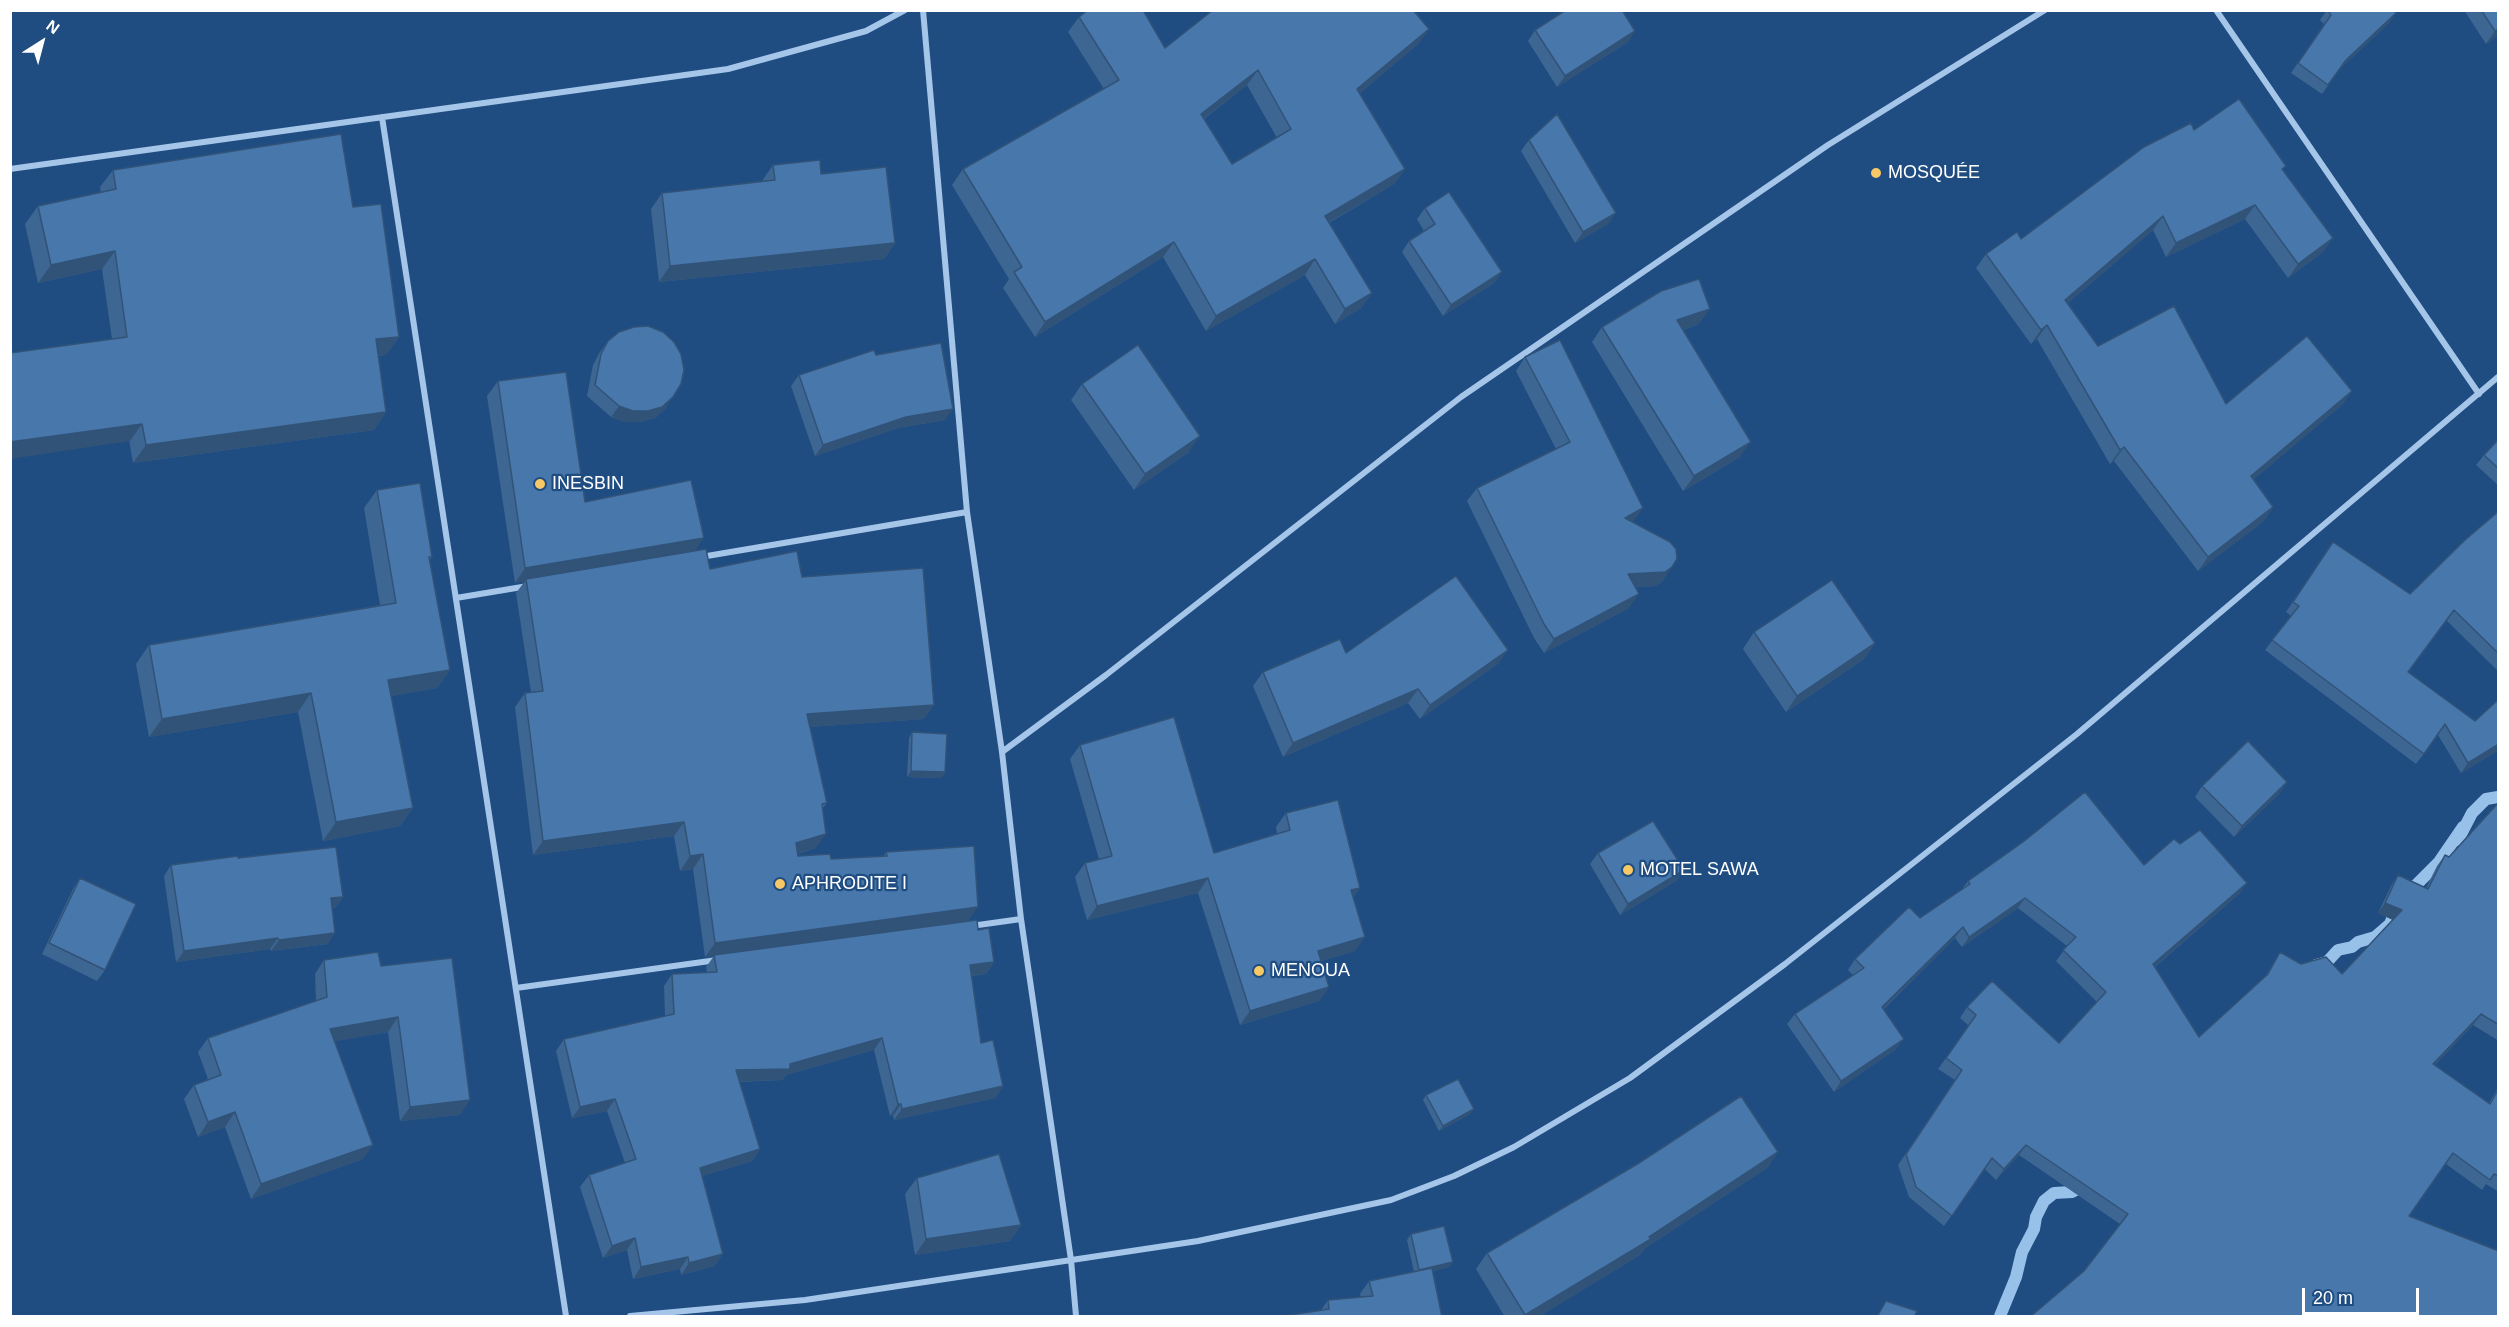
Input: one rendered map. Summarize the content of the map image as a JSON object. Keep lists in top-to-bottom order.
{
  "places": [
    "MOSQUÉE",
    "INESBIN",
    "MOTEL SAWA",
    "APHRODITE I",
    "MENOUA"
  ],
  "scale_bar": "20 m",
  "north": "top right"
}
